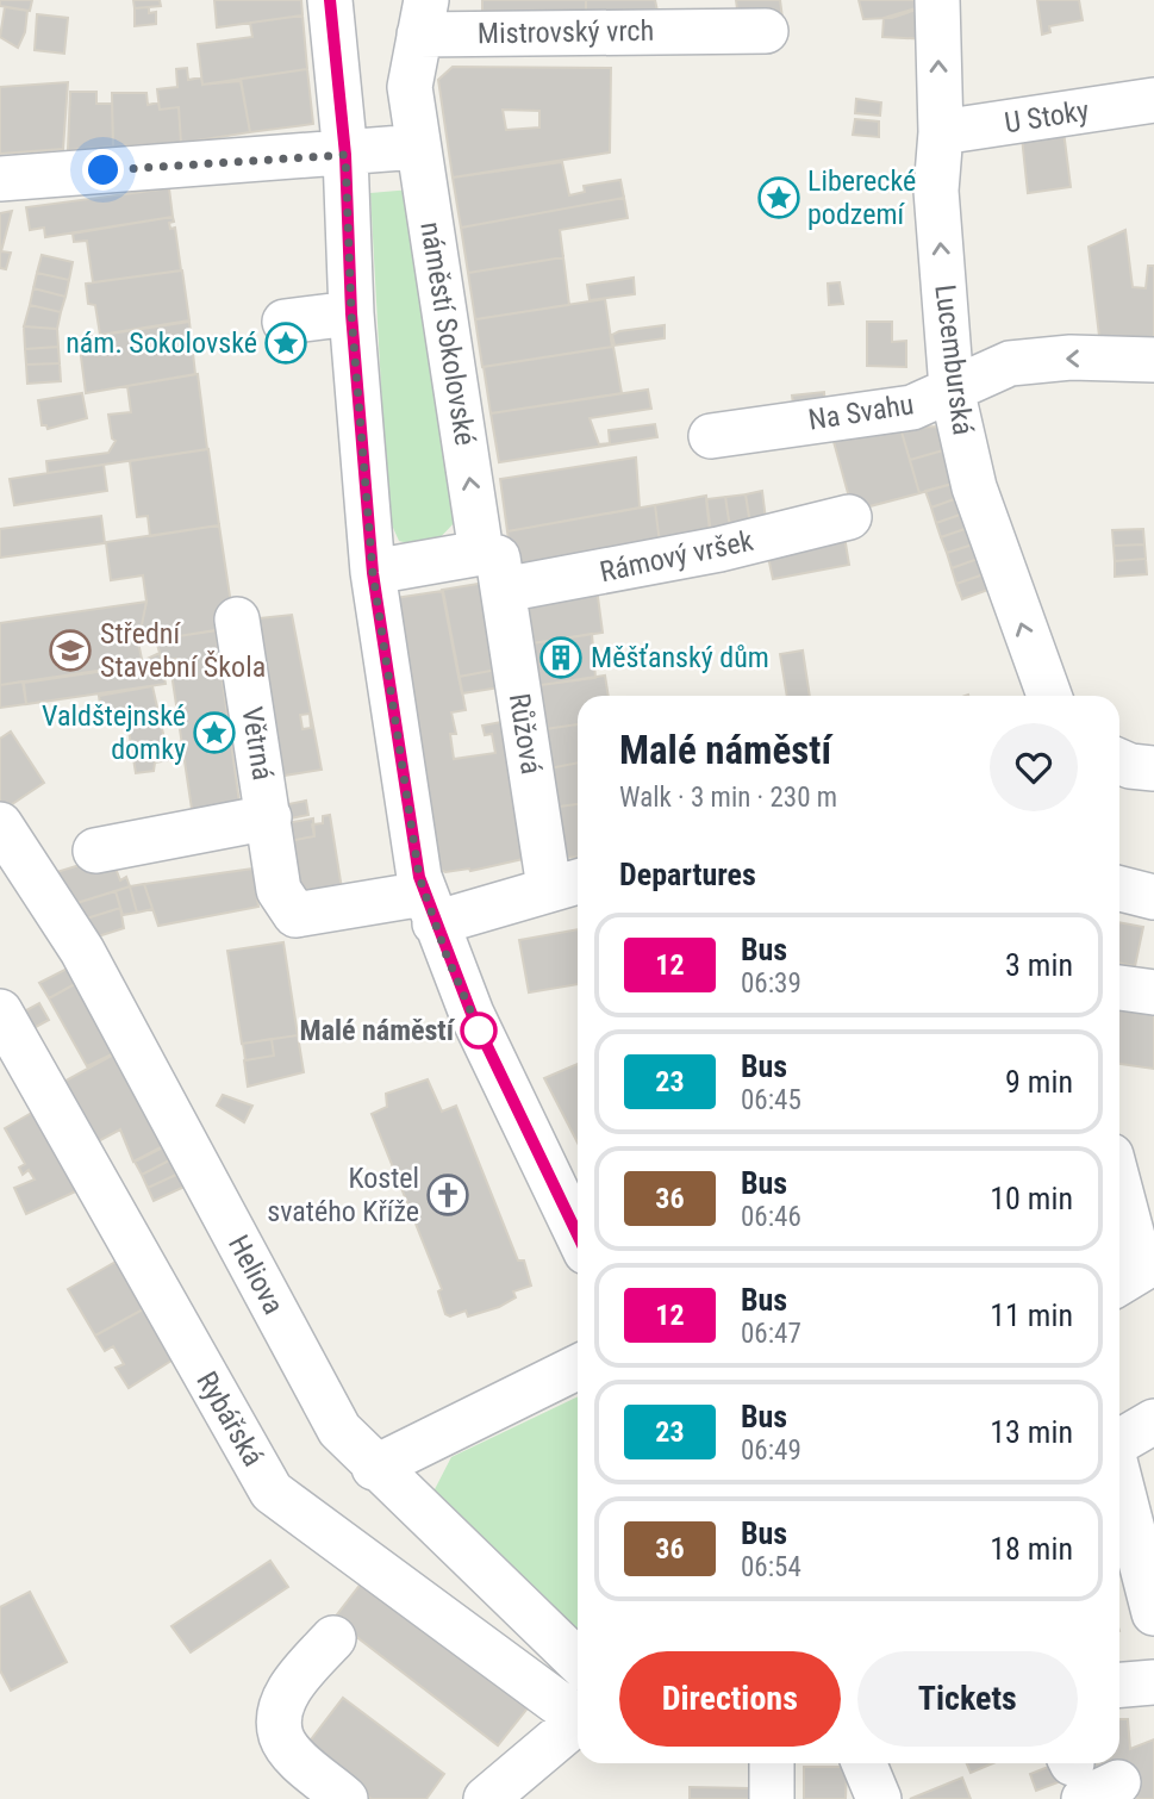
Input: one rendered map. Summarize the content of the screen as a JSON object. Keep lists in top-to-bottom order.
{
  "streets": {
    "street": [
      "Mistrovský vrch",
      "U Stoky",
      "náměstí Sokolovské",
      "Lucemburská",
      "Na Svahu",
      "Rámový vršek",
      "Růžová",
      "Větrná",
      "Heliova",
      "Rybářská"
    ]
  },
  "crossings": [
    ["Mistrovský vrch", "náměstí Sokolovské"],
    ["U Stoky", "Lucemburská"],
    ["náměstí Sokolovské", "Rámový vršek"],
    ["náměstí Sokolovské", "Růžová"],
    ["Lucemburská", "Na Svahu"],
    ["Rámový vršek", "Růžová"]
  ],
  "one_way": ["Lucemburská", "Na Svahu"],
  "places": {
    "place": ["Liberecké podzemí", "nám. Sokolovské", "Valdštejnské domky"],
    "school or university": ["Střední Stavební Škola"],
    "building": ["Měšťanský dům"],
    "other": ["Malé náměstí"],
    "church": ["Kostel svatého Kříže"]
  },
  "lines": ["bus line 12"],
  "page": {
    "heading": [
      ["Malé náměstí", "Walk · 3 min · 230 m"],
      "Departures"
    ],
    "list": [
      {
        "mark": "12",
        "name": "Bus",
        "note": "06:39",
        "value": "3 min"
      },
      {
        "mark": "23",
        "name": "Bus",
        "note": "06:45",
        "value": "9 min"
      },
      {
        "mark": "36",
        "name": "Bus",
        "note": "06:46",
        "value": "10 min"
      },
      {
        "mark": "12",
        "name": "Bus",
        "note": "06:47",
        "value": "11 min"
      },
      {
        "mark": "23",
        "name": "Bus",
        "note": "06:49",
        "value": "13 min"
      },
      {
        "mark": "36",
        "name": "Bus",
        "note": "06:54",
        "value": "18 min"
      }
    ],
    "buttons": ["Directions", "Tickets"]
  }
}
